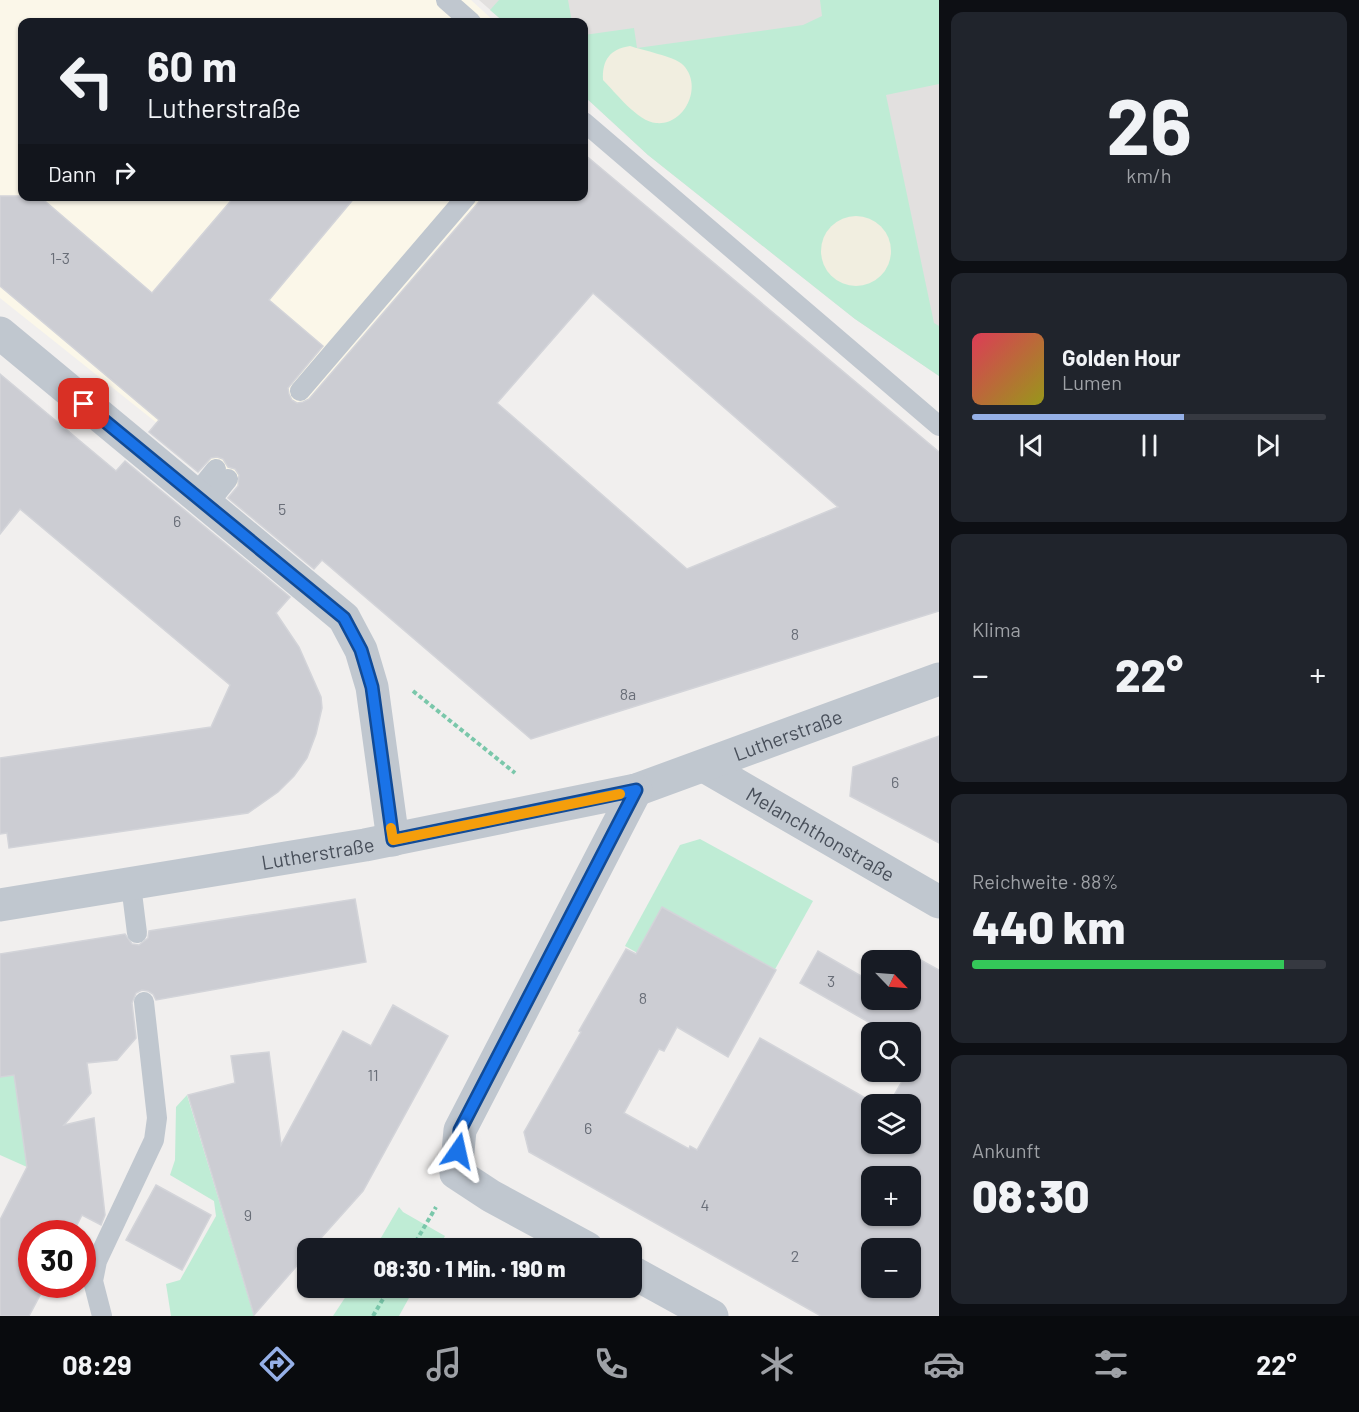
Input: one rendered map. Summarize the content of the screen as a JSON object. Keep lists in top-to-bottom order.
{
  "streets": {
    "street": ["Lutherstraße", "Melanchthonstraße"]
  },
  "crossings": [
    ["Lutherstraße", "Melanchthonstraße"]
  ],
  "house_numbers": [
    "1-3",
    "5",
    "6",
    "8",
    "8a",
    "6",
    "3",
    "8",
    "11",
    "6",
    "4",
    "9",
    "2"
  ],
  "north": "bottom right",
  "page": {
    "tile": [
      ["26", "km/h"],
      "Klima",
      ["Reichweite · 88%", "440 km"],
      ["Ankunft", "08:30"]
    ],
    "turn": ["60 m", "Lutherstraße"],
    "then": "Dann",
    "song": ["Golden Hour", "Lumen"],
    "heat": ["−", "22°", "+"],
    "map_buttons": ["+", "−"],
    "limit": "30",
    "trip": "08:30 · 1 Min. · 190 m",
    "tabs": ["08:29", "22°"]
  }
}
